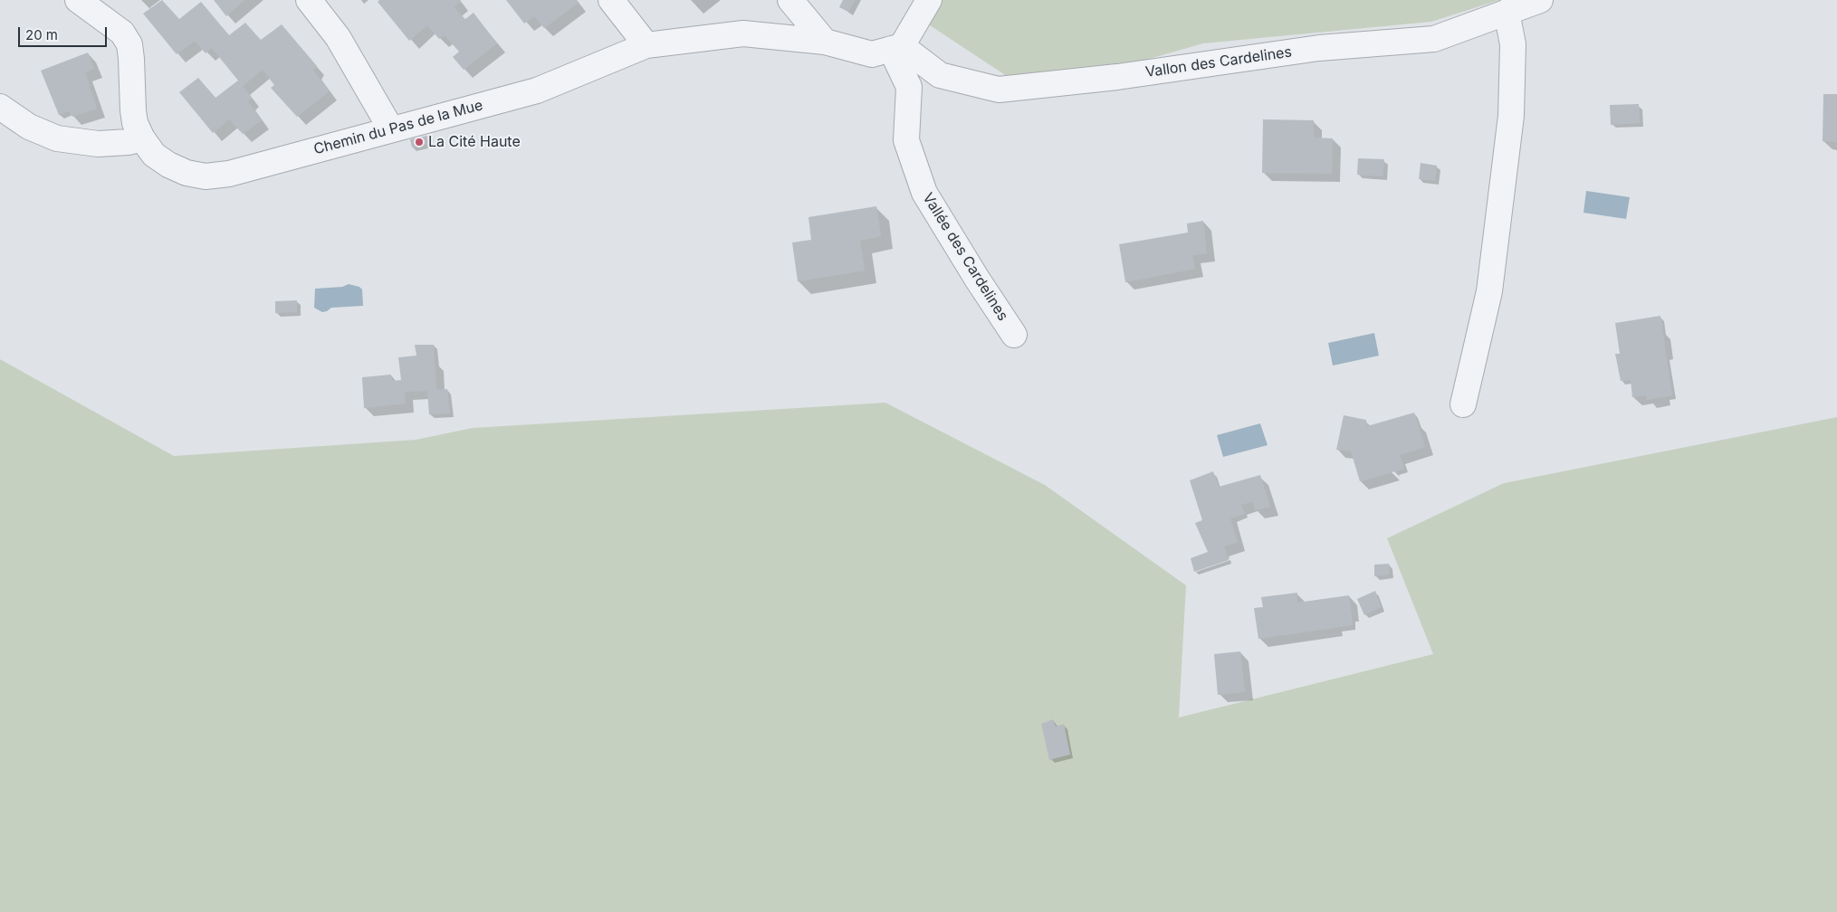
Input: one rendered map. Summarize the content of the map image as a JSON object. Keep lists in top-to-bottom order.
{
  "streets": {
    "street": ["Vallon des Cardelines", "Chemin du Pas de la Mue", "Vallée des Cardelines"]
  },
  "crossings": [
    ["Vallon des Cardelines", "Chemin du Pas de la Mue"],
    ["Vallon des Cardelines", "Vallée des Cardelines"],
    ["Chemin du Pas de la Mue", "Vallée des Cardelines"]
  ],
  "places": ["La Cité Haute"],
  "scale_bar": "20 m"
}
